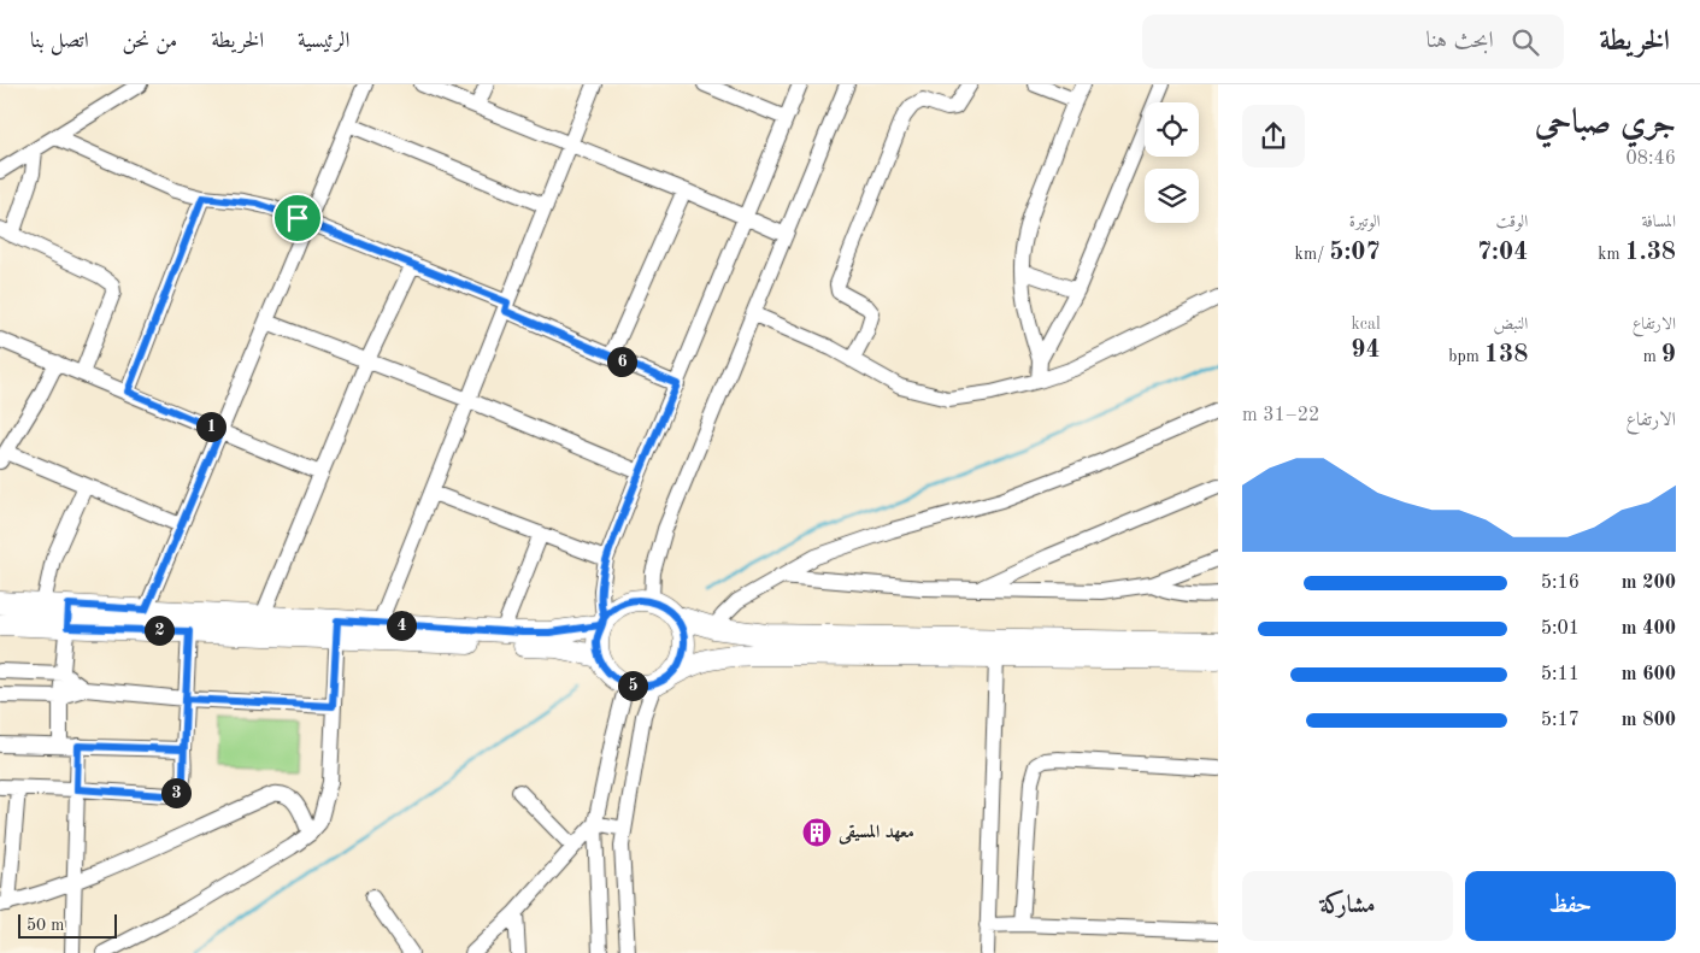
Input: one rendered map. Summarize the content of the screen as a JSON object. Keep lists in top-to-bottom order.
{
  "places": {
    "building": ["معهد المسيقى"]
  },
  "scale_bar": "50 m",
  "page": {
    "header": "الخريطة",
    "search": "ابحث هنا",
    "nav": [
      "الرئيسية",
      "الخريطة",
      "من نحن",
      "اتصل بنا"
    ],
    "heading": ["جري صباحي", "08:46"],
    "stats": [
      ["المسافة", "1.38 km"],
      ["الوقت", "7:04"],
      ["الوتيرة", "5:07 /km"],
      ["الارتفاع", "9 m"],
      ["النبض", "138 bpm"],
      ["kcal", "94"]
    ],
    "pins": [
      "6",
      "1",
      "4",
      "2",
      "5",
      "3"
    ],
    "chart": ["الارتفاع", "22–31 m"],
    "list": [
      {
        "name": "200 m",
        "note": "5:16"
      },
      {
        "name": "400 m",
        "note": "5:01"
      },
      {
        "name": "600 m",
        "note": "5:11"
      },
      {
        "name": "800 m",
        "note": "5:17"
      }
    ],
    "buttons": ["حفظ", "مشاركة"],
    "scale": "50 m"
  }
}
